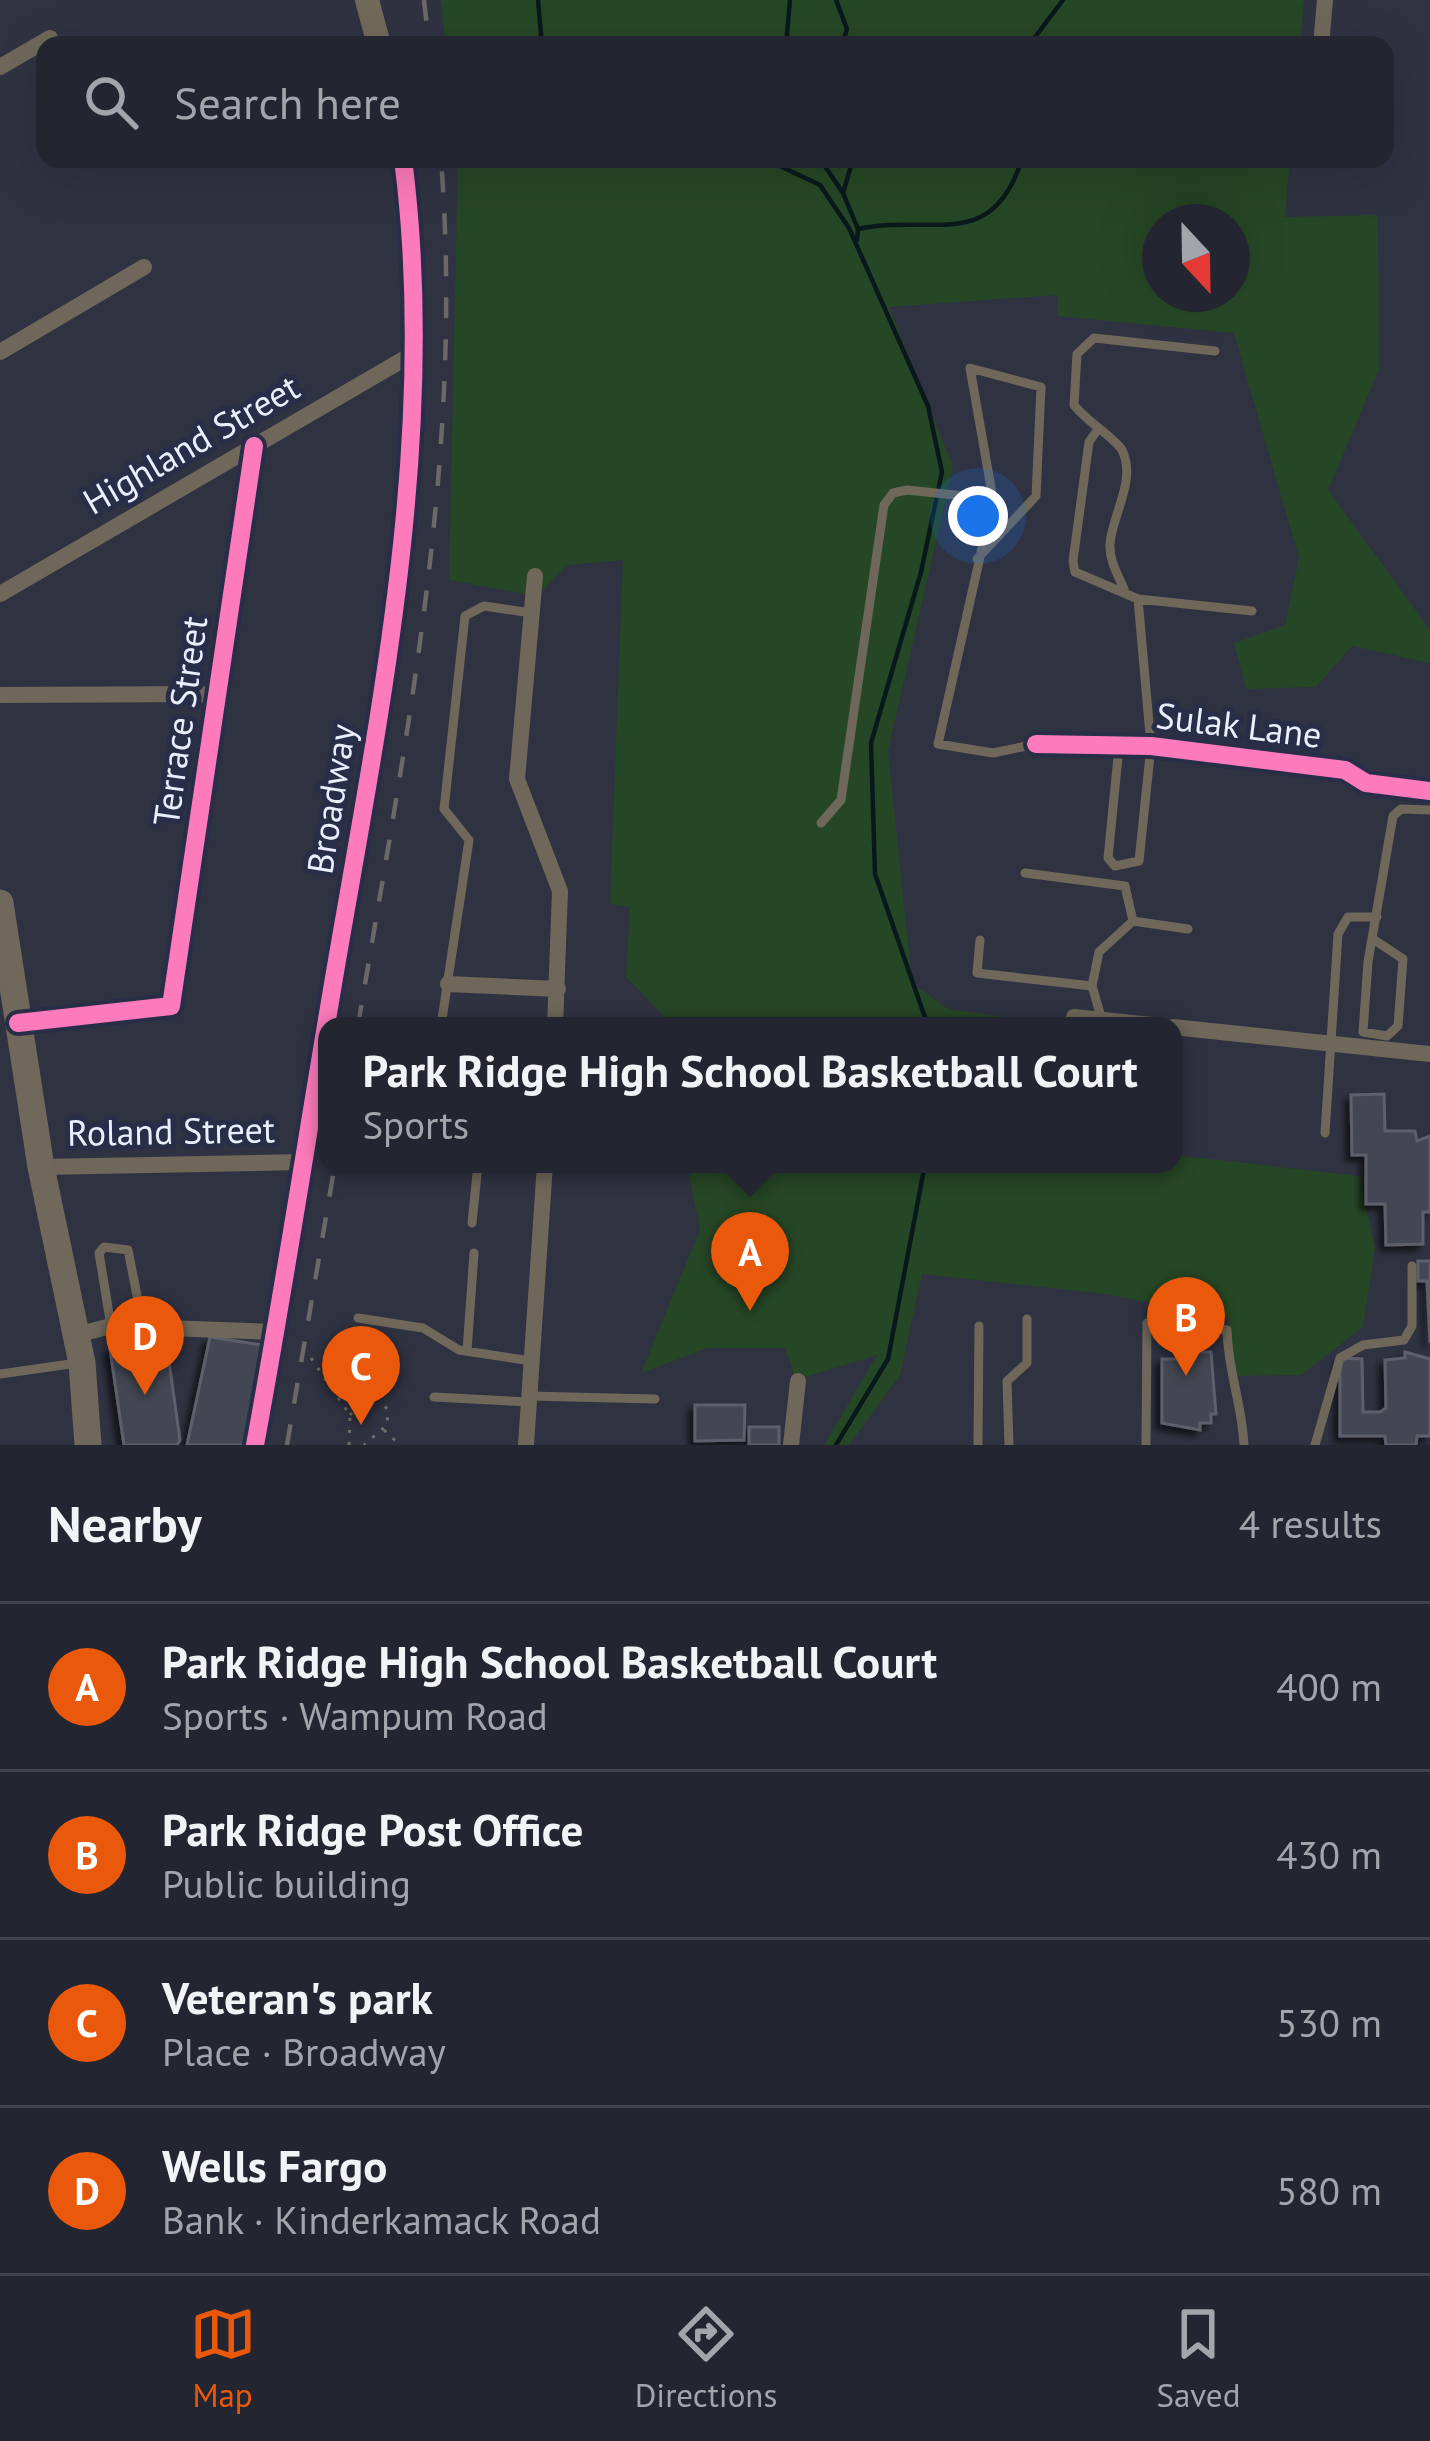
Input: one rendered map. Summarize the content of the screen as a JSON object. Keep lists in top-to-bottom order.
{
  "streets": {
    "street": [
      "Highland Street",
      "Terrace Street",
      "Sulak Lane",
      "Broadway",
      "Roland Street"
    ]
  },
  "crossings": [
    ["Highland Street", "Terrace Street"],
    ["Highland Street", "Broadway"],
    ["Broadway", "Roland Street"]
  ],
  "north": "bottom",
  "page": {
    "search": "Search here",
    "popup": ["Park Ridge High School Basketball Court", "Sports"],
    "pins": [
      "A",
      "B",
      "D",
      "C"
    ],
    "heading": ["Nearby", "4 results"],
    "list": [
      {
        "mark": "A",
        "name": "Park Ridge High School Basketball Court",
        "note": "Sports · Wampum Road",
        "value": "400 m"
      },
      {
        "mark": "B",
        "name": "Park Ridge Post Office",
        "note": "Public building",
        "value": "430 m"
      },
      {
        "mark": "C",
        "name": "Veteran's park",
        "note": "Place · Broadway",
        "value": "530 m"
      },
      {
        "mark": "D",
        "name": "Wells Fargo",
        "note": "Bank · Kinderkamack Road",
        "value": "580 m"
      }
    ],
    "nav": ["Map", "Directions", "Saved"]
  }
}
